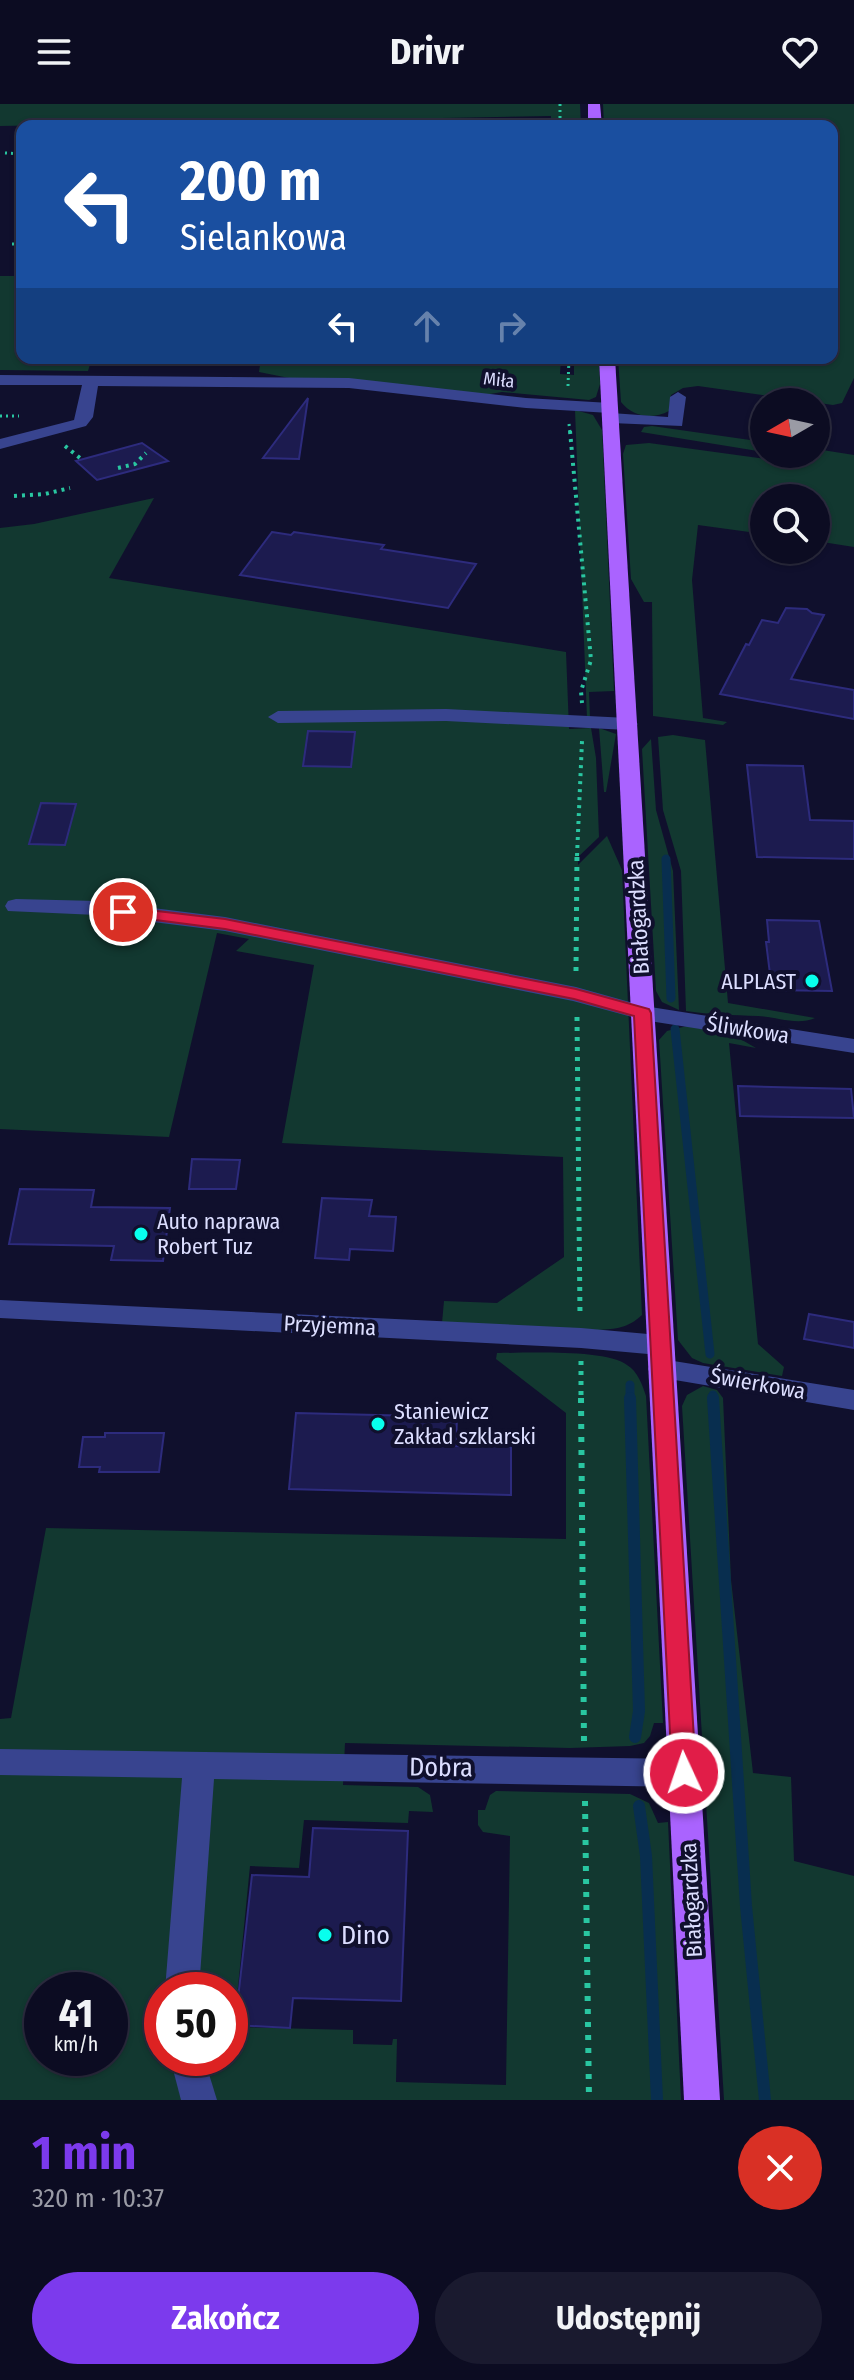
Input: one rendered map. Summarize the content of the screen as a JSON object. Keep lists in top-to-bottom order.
{
  "streets": {
    "main road": ["Białogardzka"],
    "street": [
      "Miła",
      "Śliwkowa",
      "Przyjemna",
      "Świerkowa",
      "Dobra"
    ]
  },
  "crossings": [
    ["Miła", "Białogardzka"],
    ["Białogardzka", "Śliwkowa"],
    ["Białogardzka", "Przyjemna"],
    ["Białogardzka", "Świerkowa"],
    ["Białogardzka", "Dobra"],
    ["Przyjemna", "Świerkowa"]
  ],
  "places": [
    "ALPLAST",
    "Auto naprawa Robert Tuz",
    "Staniewicz Zakład szklarski",
    "Dino"
  ],
  "north": "left",
  "page": {
    "header": "Drivr",
    "turn": ["200 m", "Sielankowa"],
    "speed": "41 km/h",
    "limit": "50",
    "heading": ["1 min", "320 m · 10:37"],
    "buttons": ["Zakończ", "Udostępnij"]
  }
}
